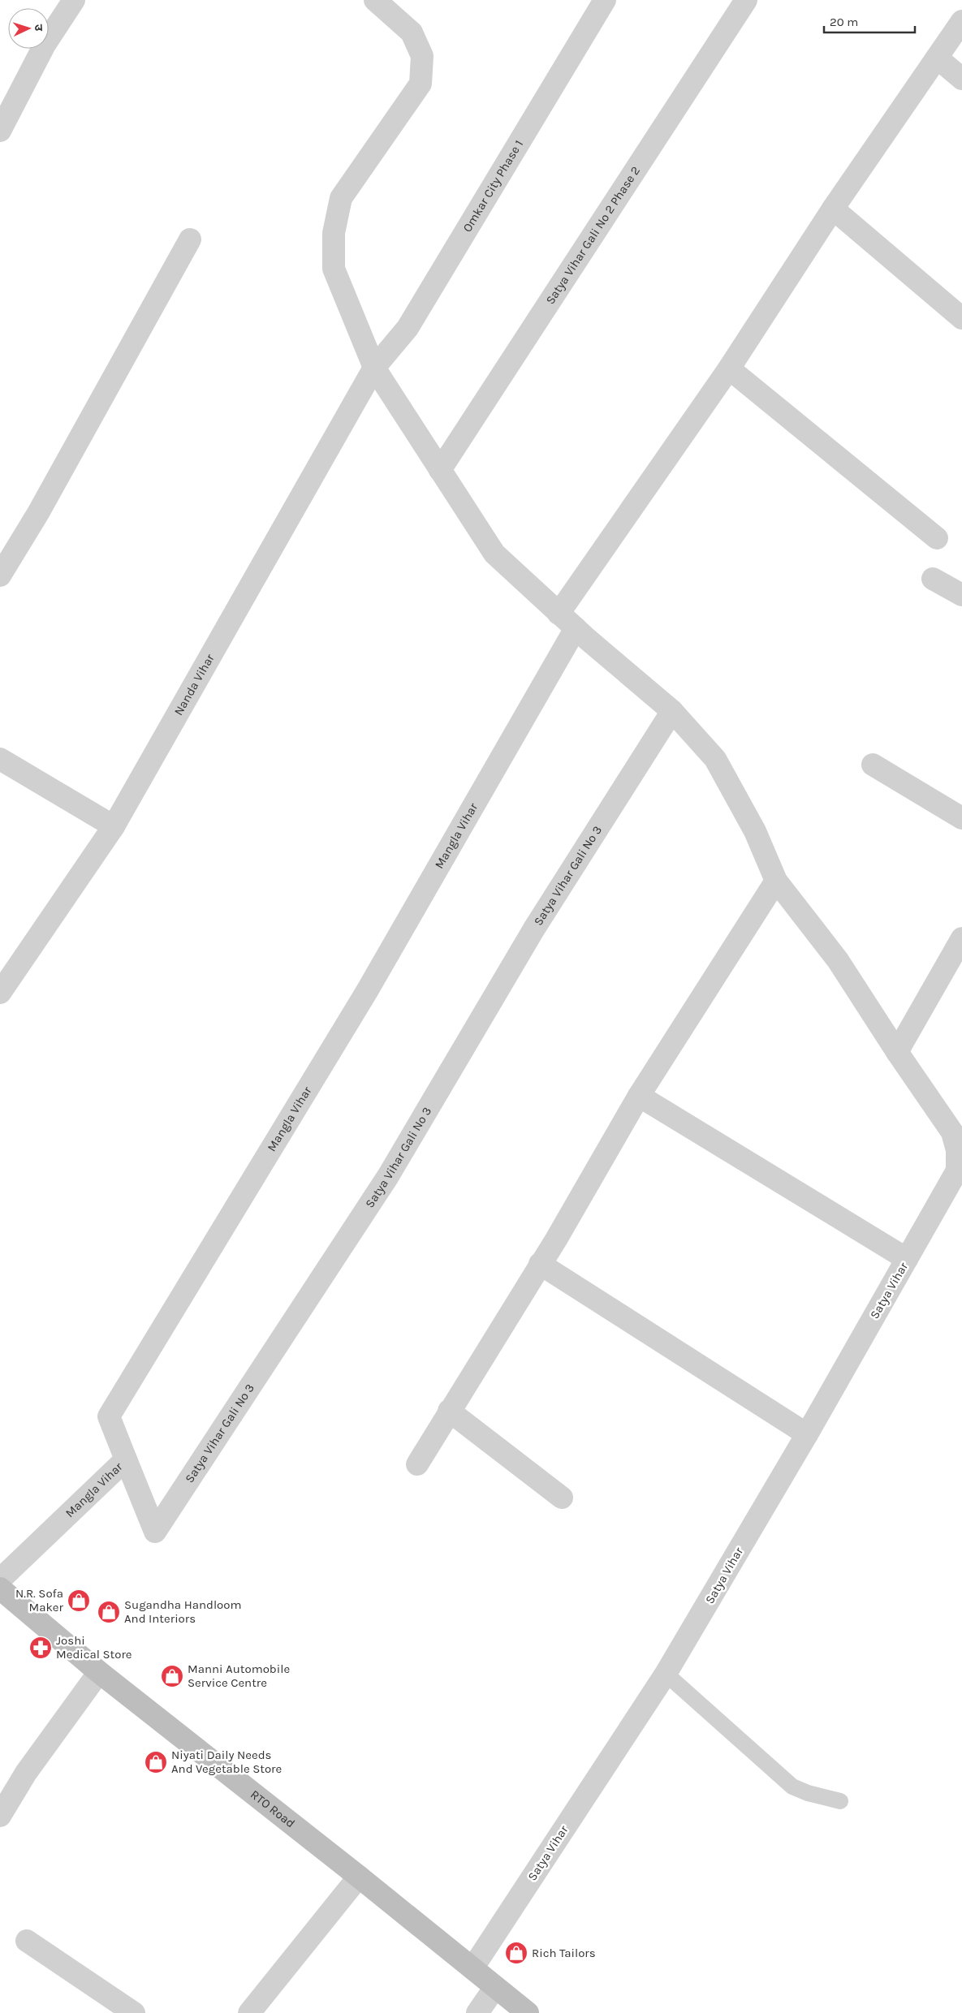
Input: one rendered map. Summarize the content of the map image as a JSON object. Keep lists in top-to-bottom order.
{
  "streets": {
    "street": [
      "Omkar City Phase 1",
      "Satya Vihar Gali No 2 Phase 2",
      "Nanda Vihar",
      "Mangla Vihar",
      "Satya Vihar Gali No 3",
      "Satya Vihar",
      "RTO Road"
    ]
  },
  "crossings": [
    ["Omkar City Phase 1", "Nanda Vihar"],
    ["Mangla Vihar", "Satya Vihar Gali No 3"],
    ["Satya Vihar", "RTO Road"]
  ],
  "places": {
    "shop": [
      "N.R. Sofa Maker",
      "Sugandha Handloom And Interiors",
      "Manni Automobile Service Centre",
      "Niyati Daily Needs And Vegetable Store",
      "Rich Tailors"
    ],
    "pharmacy": ["Joshi Medical Store"]
  },
  "scale_bar": "20 m",
  "north": "right"
}
